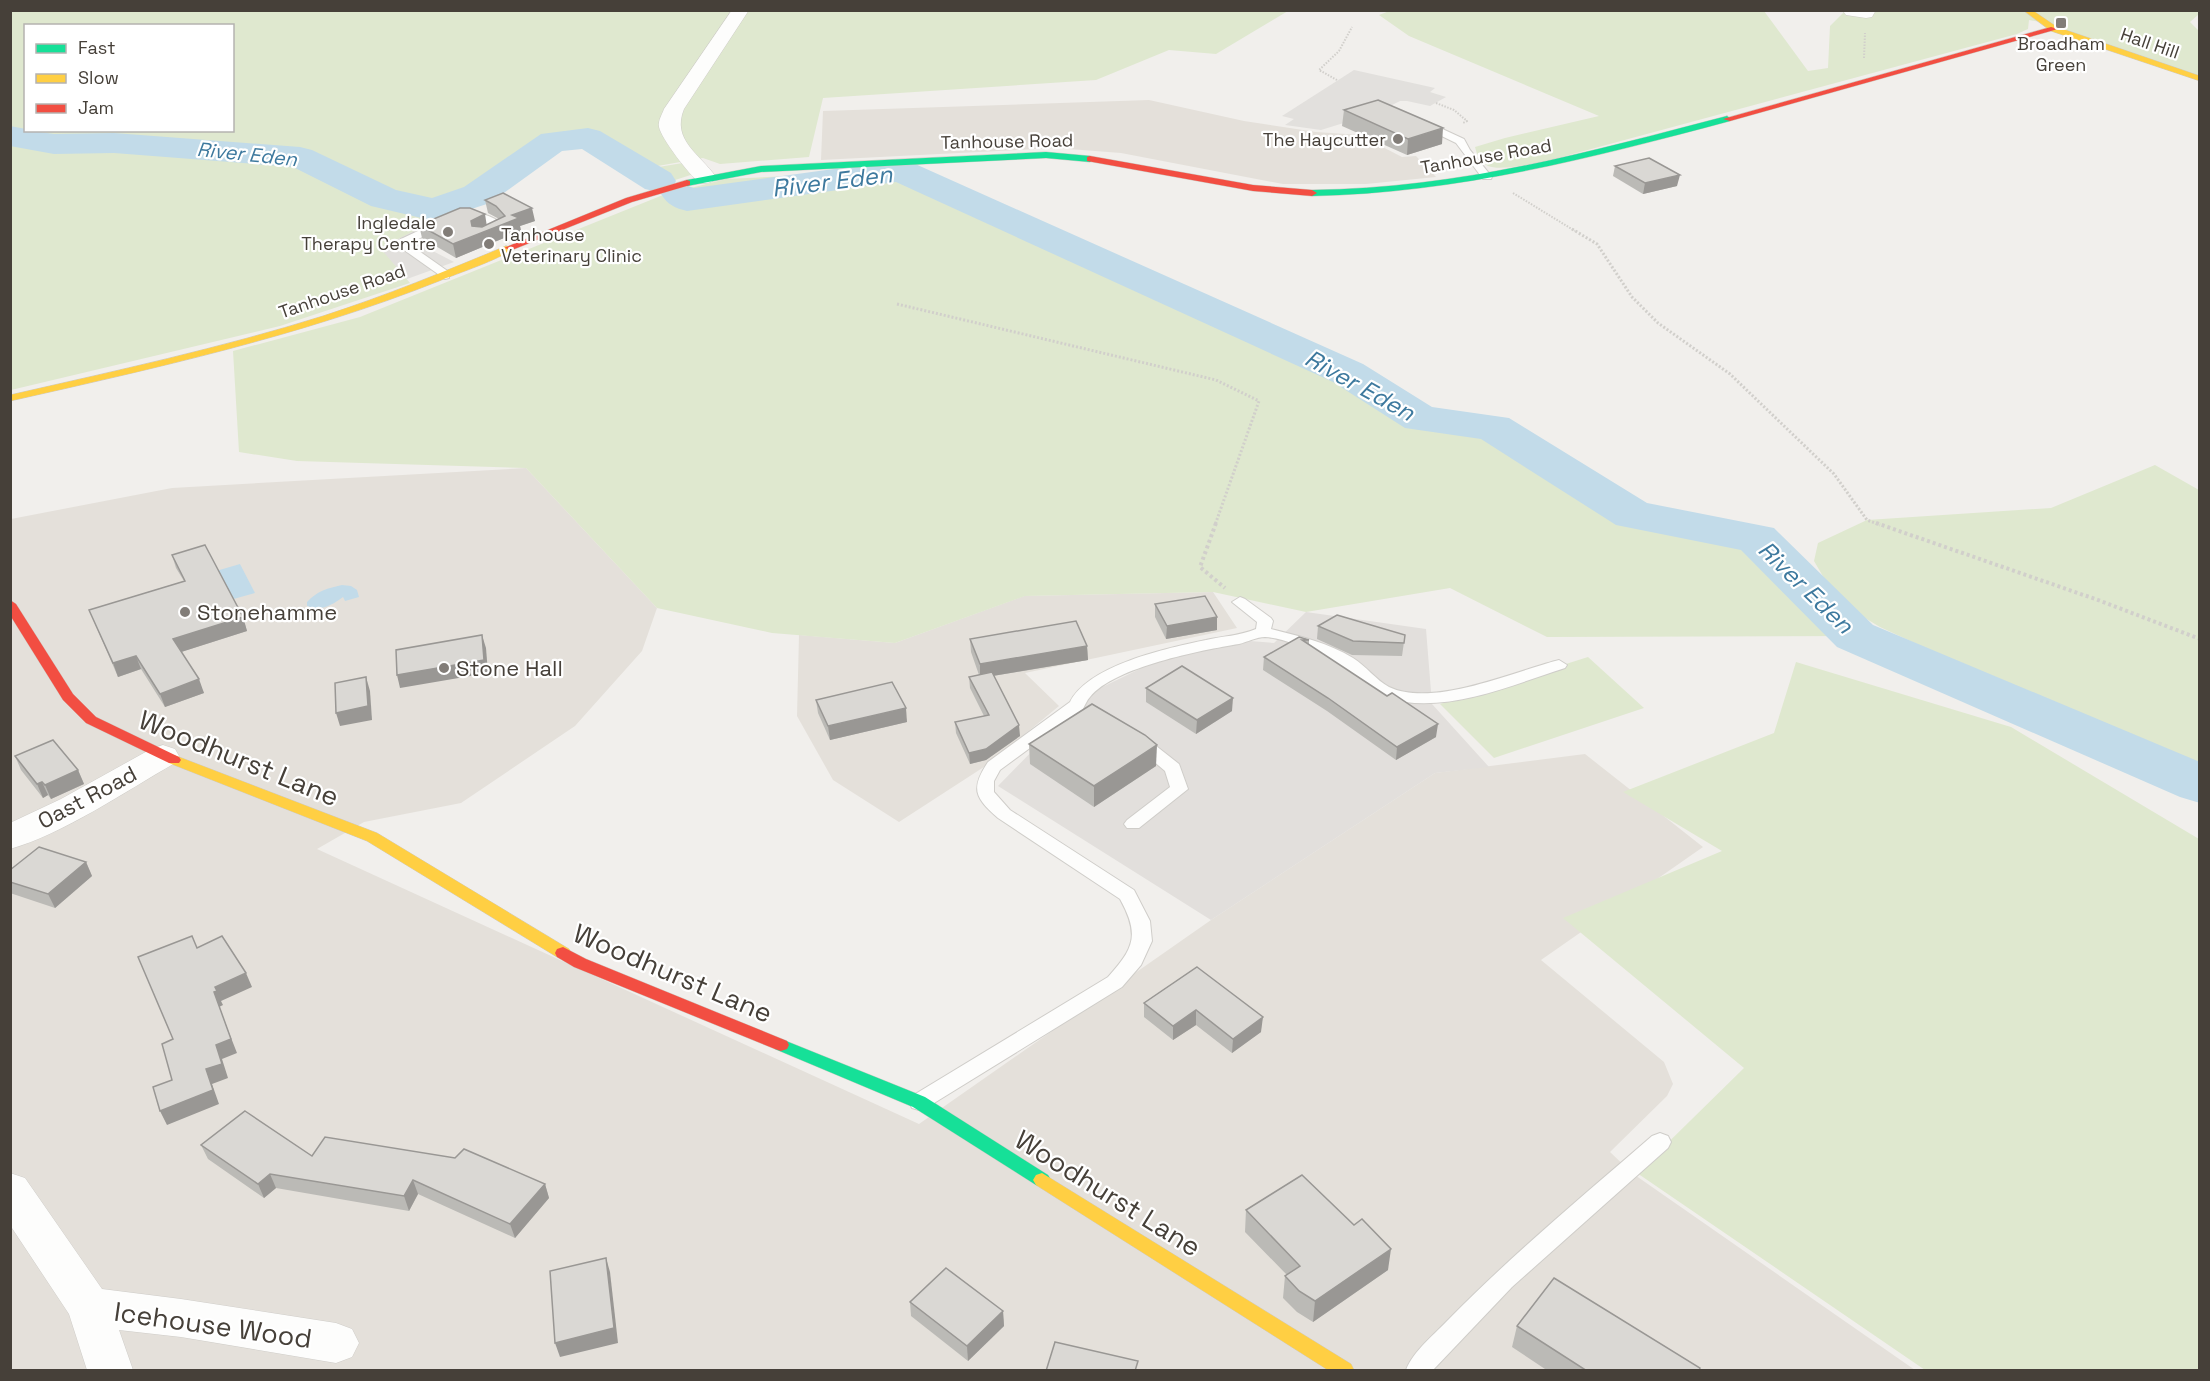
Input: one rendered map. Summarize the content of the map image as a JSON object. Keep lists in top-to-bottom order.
{
  "streets": {
    "street": [
      "Hall Hill",
      "Tanhouse Road",
      "Woodhurst Lane",
      "Oast Road",
      "Icehouse Wood"
    ]
  },
  "crossings": [
    ["Hall Hill", "Tanhouse Road"],
    ["Woodhurst Lane", "Oast Road"]
  ],
  "water": ["River Eden"],
  "places": {
    "transit": ["Broadham Green"],
    "other": [
      "The Haycutter",
      "Ingledale Therapy Centre",
      "Tanhouse Veterinary Clinic",
      "Stonehamme",
      "Stone Hall"
    ]
  },
  "legend": ["Fast", "Slow", "Jam"]
}
